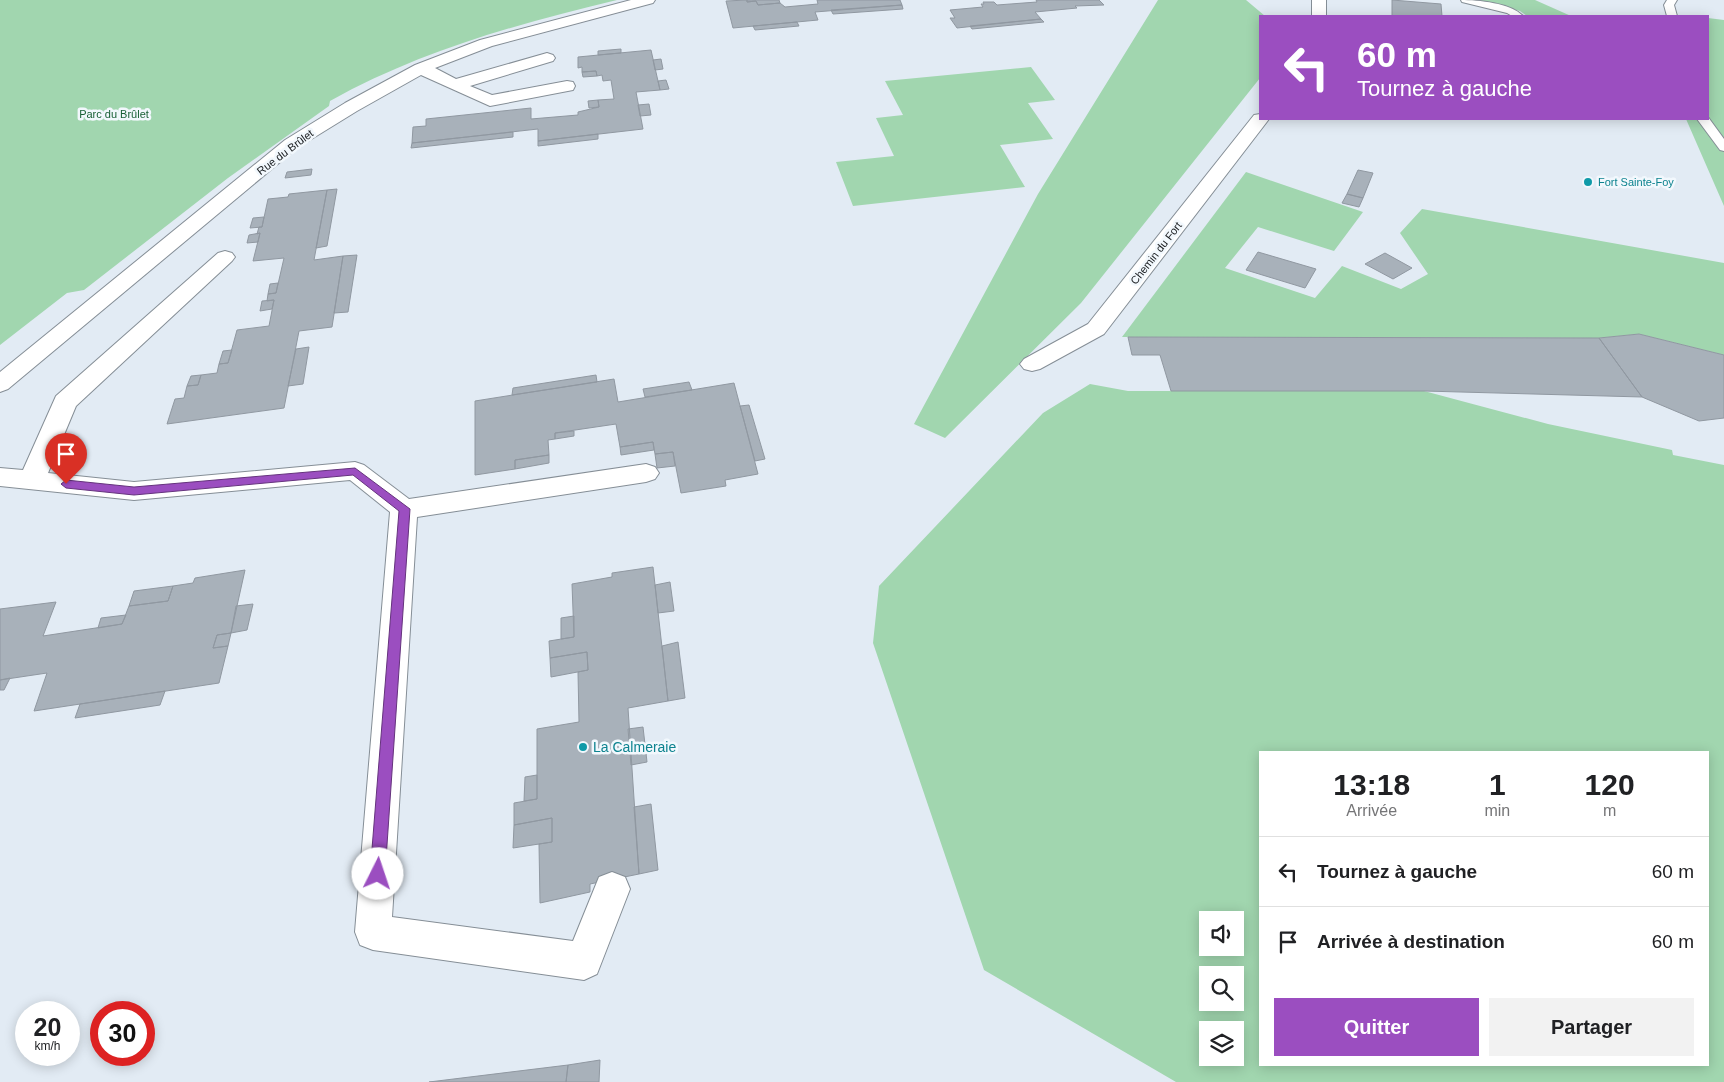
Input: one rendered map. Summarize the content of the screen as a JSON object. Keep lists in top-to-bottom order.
{
  "streets": {
    "street": ["Rue du Brûlet", "Chemin du Fort"]
  },
  "parks": ["Parc du Brûlet"],
  "places": ["Fort Sainte-Foy", "La Calmeraie"],
  "page": {
    "turn": ["60 m", "Tournez à gauche"],
    "eta": [
      "13:18",
      "Arrivée",
      "1",
      "min",
      "120",
      "m"
    ],
    "list": [
      {
        "name": "Tournez à gauche",
        "value": "60 m"
      },
      {
        "name": "Arrivée à destination",
        "value": "60 m"
      }
    ],
    "buttons": ["Quitter", "Partager"],
    "speed": "20 km/h",
    "limit": "30"
  }
}
